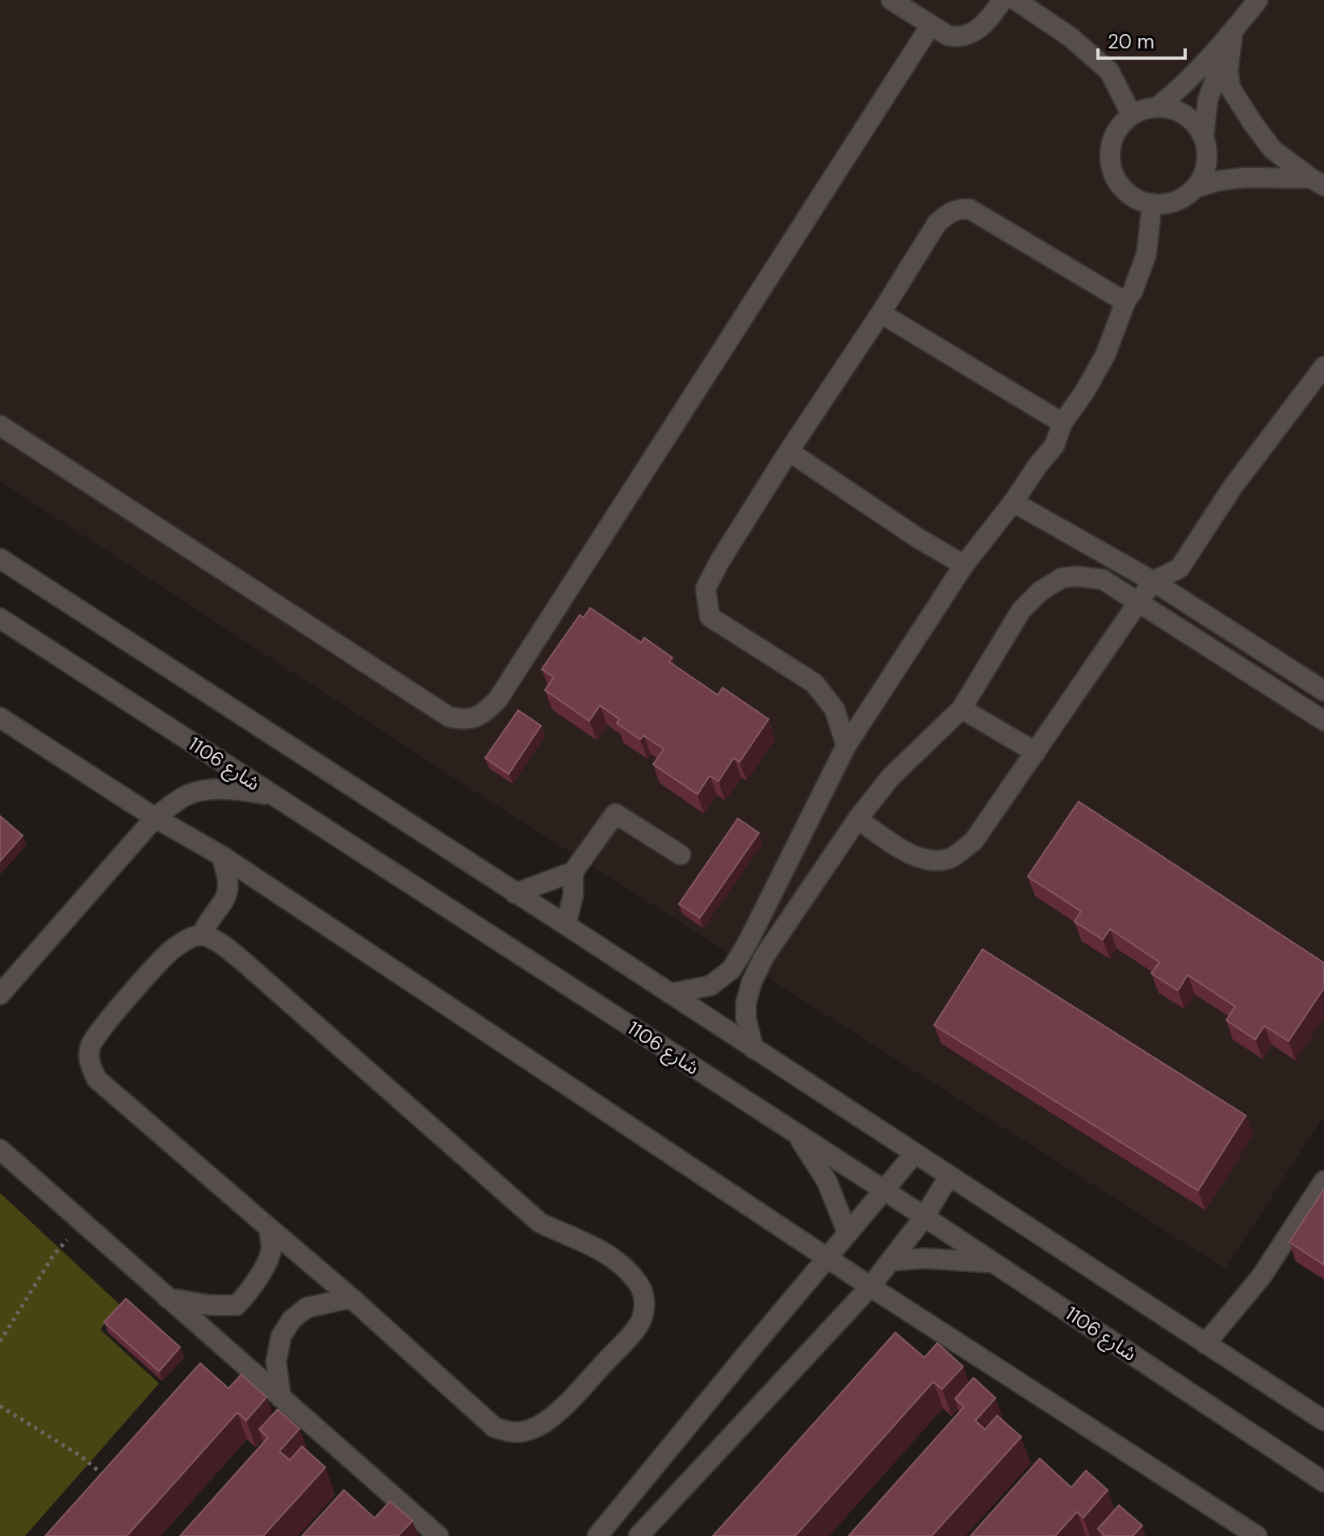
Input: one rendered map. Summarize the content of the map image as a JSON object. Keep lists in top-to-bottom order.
{
  "streets": {
    "street": ["شارع 1106"]
  },
  "scale_bar": "20 m"
}
